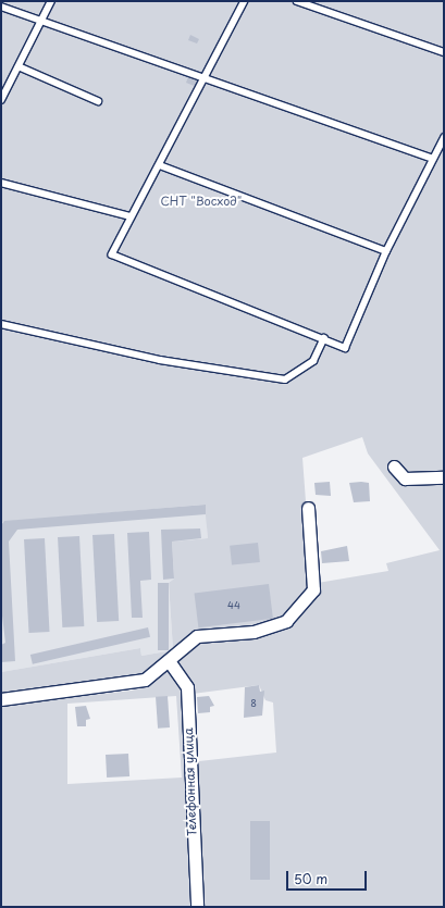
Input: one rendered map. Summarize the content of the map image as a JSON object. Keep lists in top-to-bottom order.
{
  "streets": {
    "street": ["Телефонная улица"]
  },
  "parks": ["СНТ \"Восход\""],
  "house_numbers": ["44", "8"],
  "scale_bar": "50 m"
}
